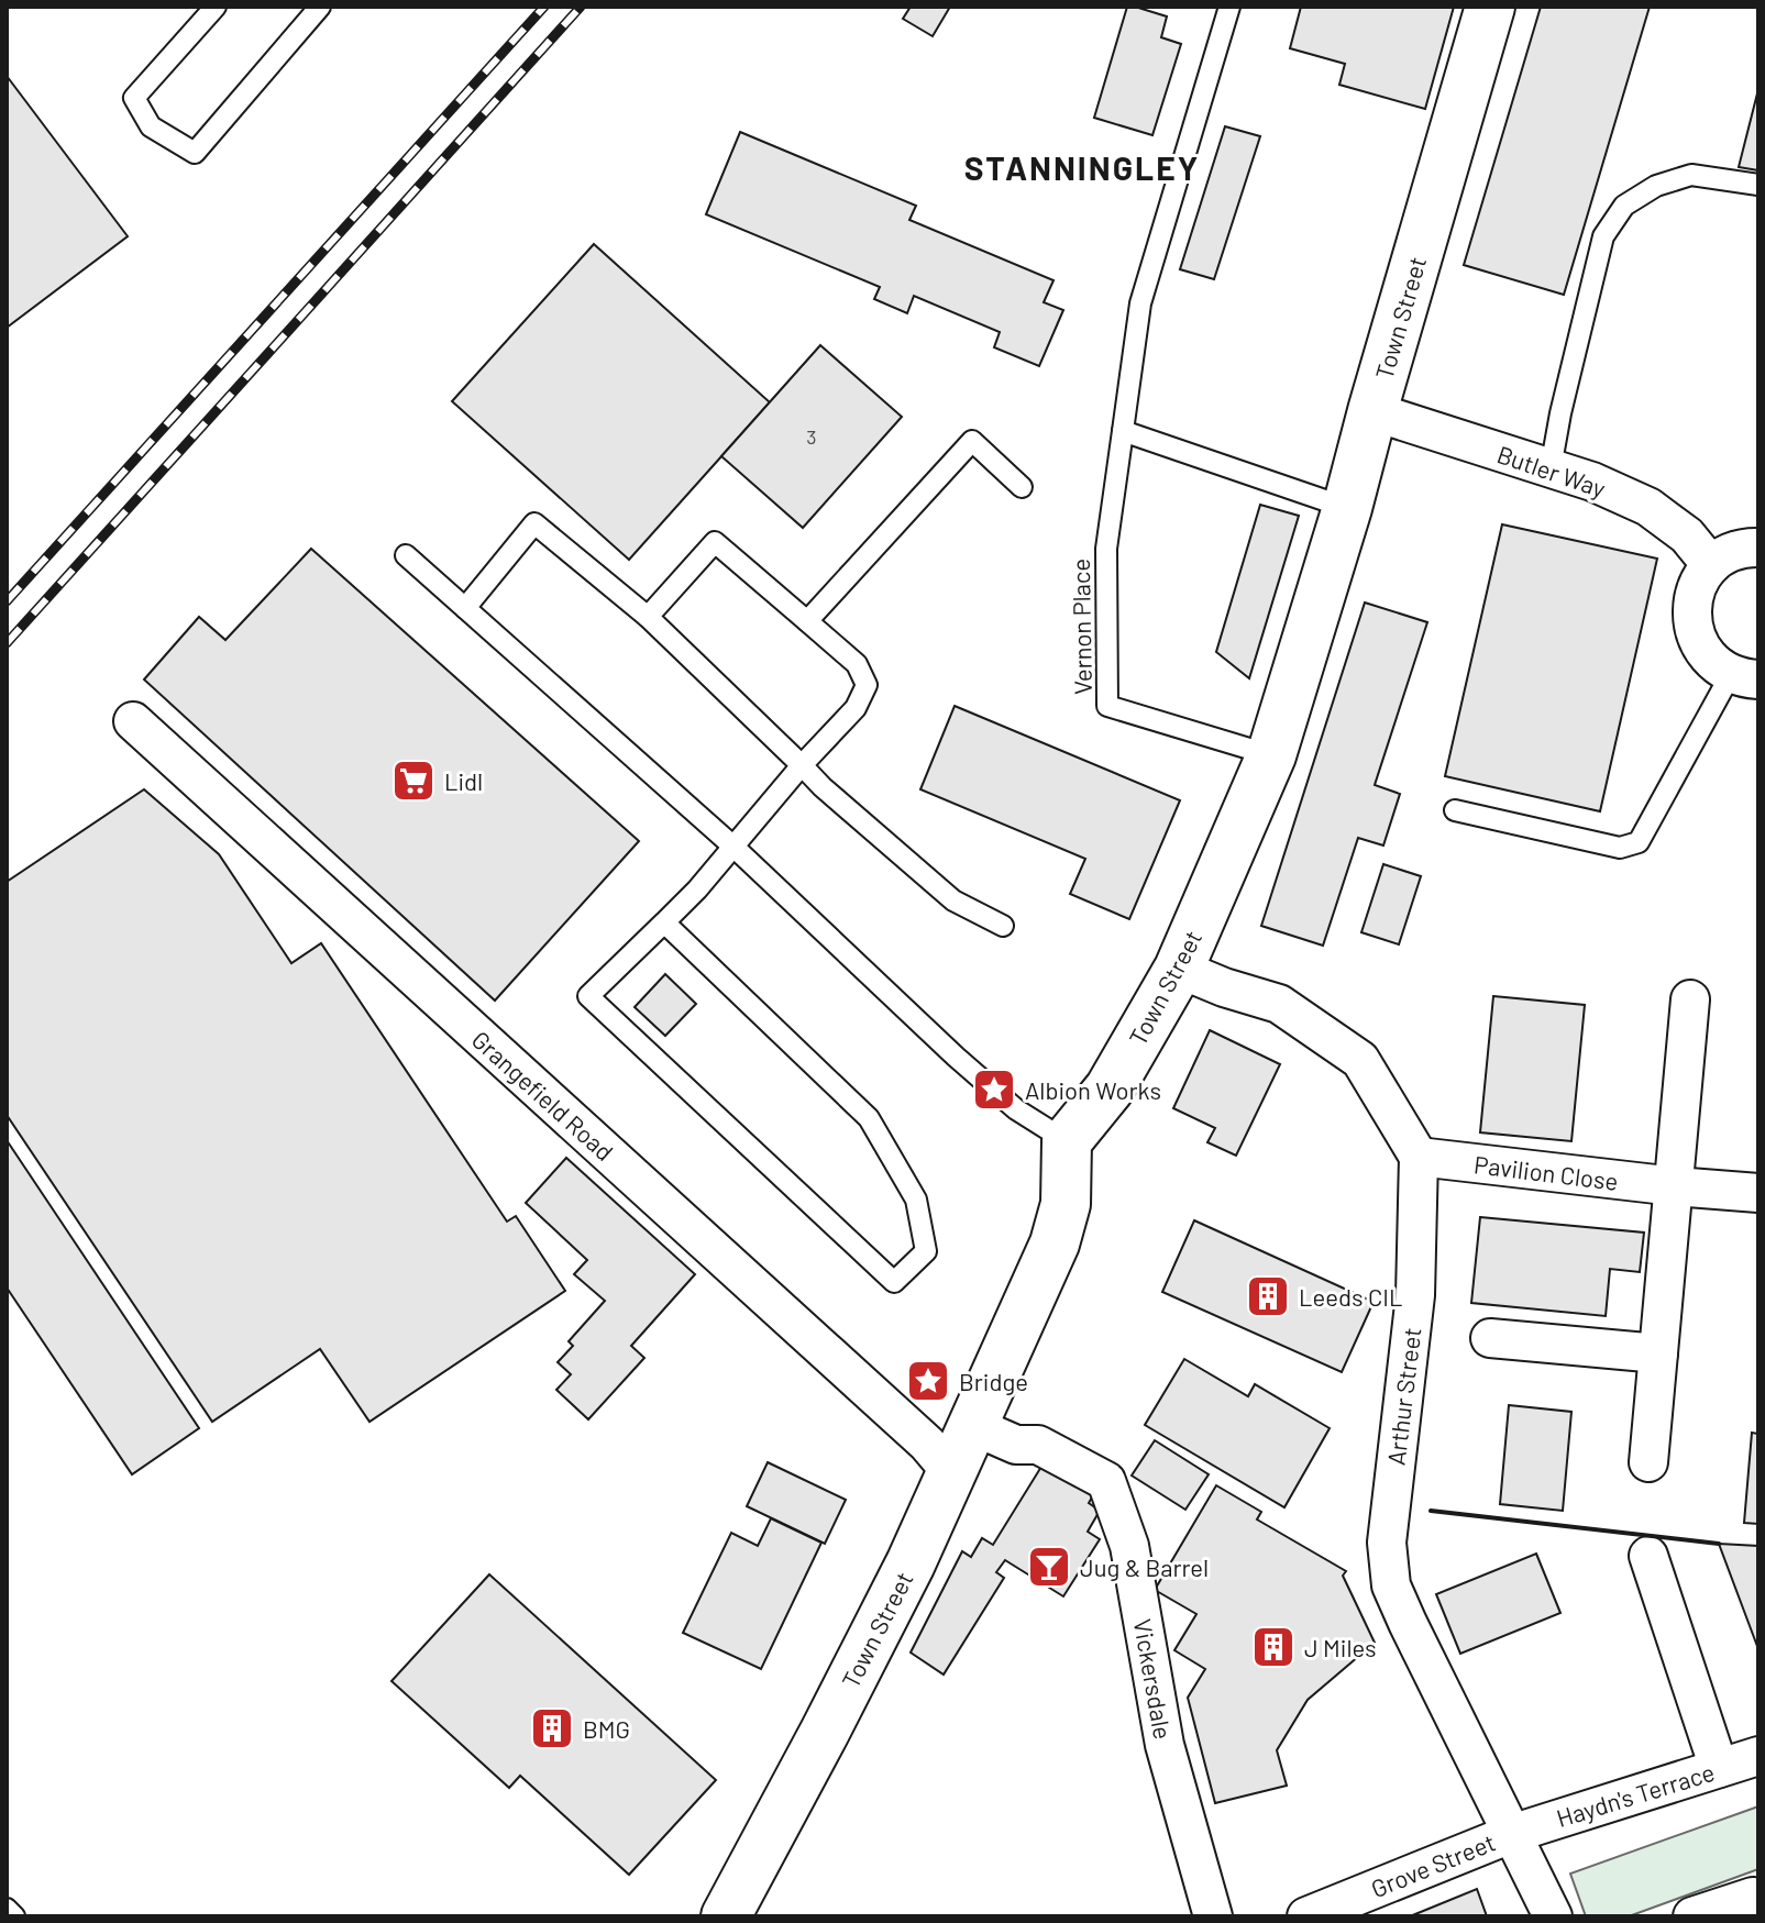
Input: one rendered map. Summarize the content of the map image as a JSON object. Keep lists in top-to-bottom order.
{
  "streets": {
    "main road": ["Town Street"],
    "street": [
      "Butler Way",
      "Grangefield Road",
      "Pavilion Close",
      "Arthur Street",
      "Vickersdale",
      "Haydn's Terrace",
      "Grove Street"
    ],
    "lane": ["Vernon Place"]
  },
  "crossings": [
    ["Town Street", "Butler Way"],
    ["Town Street", "Vernon Place"],
    ["Town Street", "Grangefield Road"],
    ["Town Street", "Vickersdale"],
    ["Pavilion Close", "Arthur Street"],
    ["Arthur Street", "Haydn's Terrace"],
    ["Arthur Street", "Grove Street"],
    ["Haydn's Terrace", "Grove Street"]
  ],
  "districts": ["STANNINGLEY"],
  "places": {
    "supermarket": ["Lidl"],
    "place": ["Albion Works", "Bridge"],
    "building": ["Leeds CIL", "J Miles", "BMG"],
    "bar": ["Jug & Barrel"]
  },
  "house_numbers": ["3"]
}
